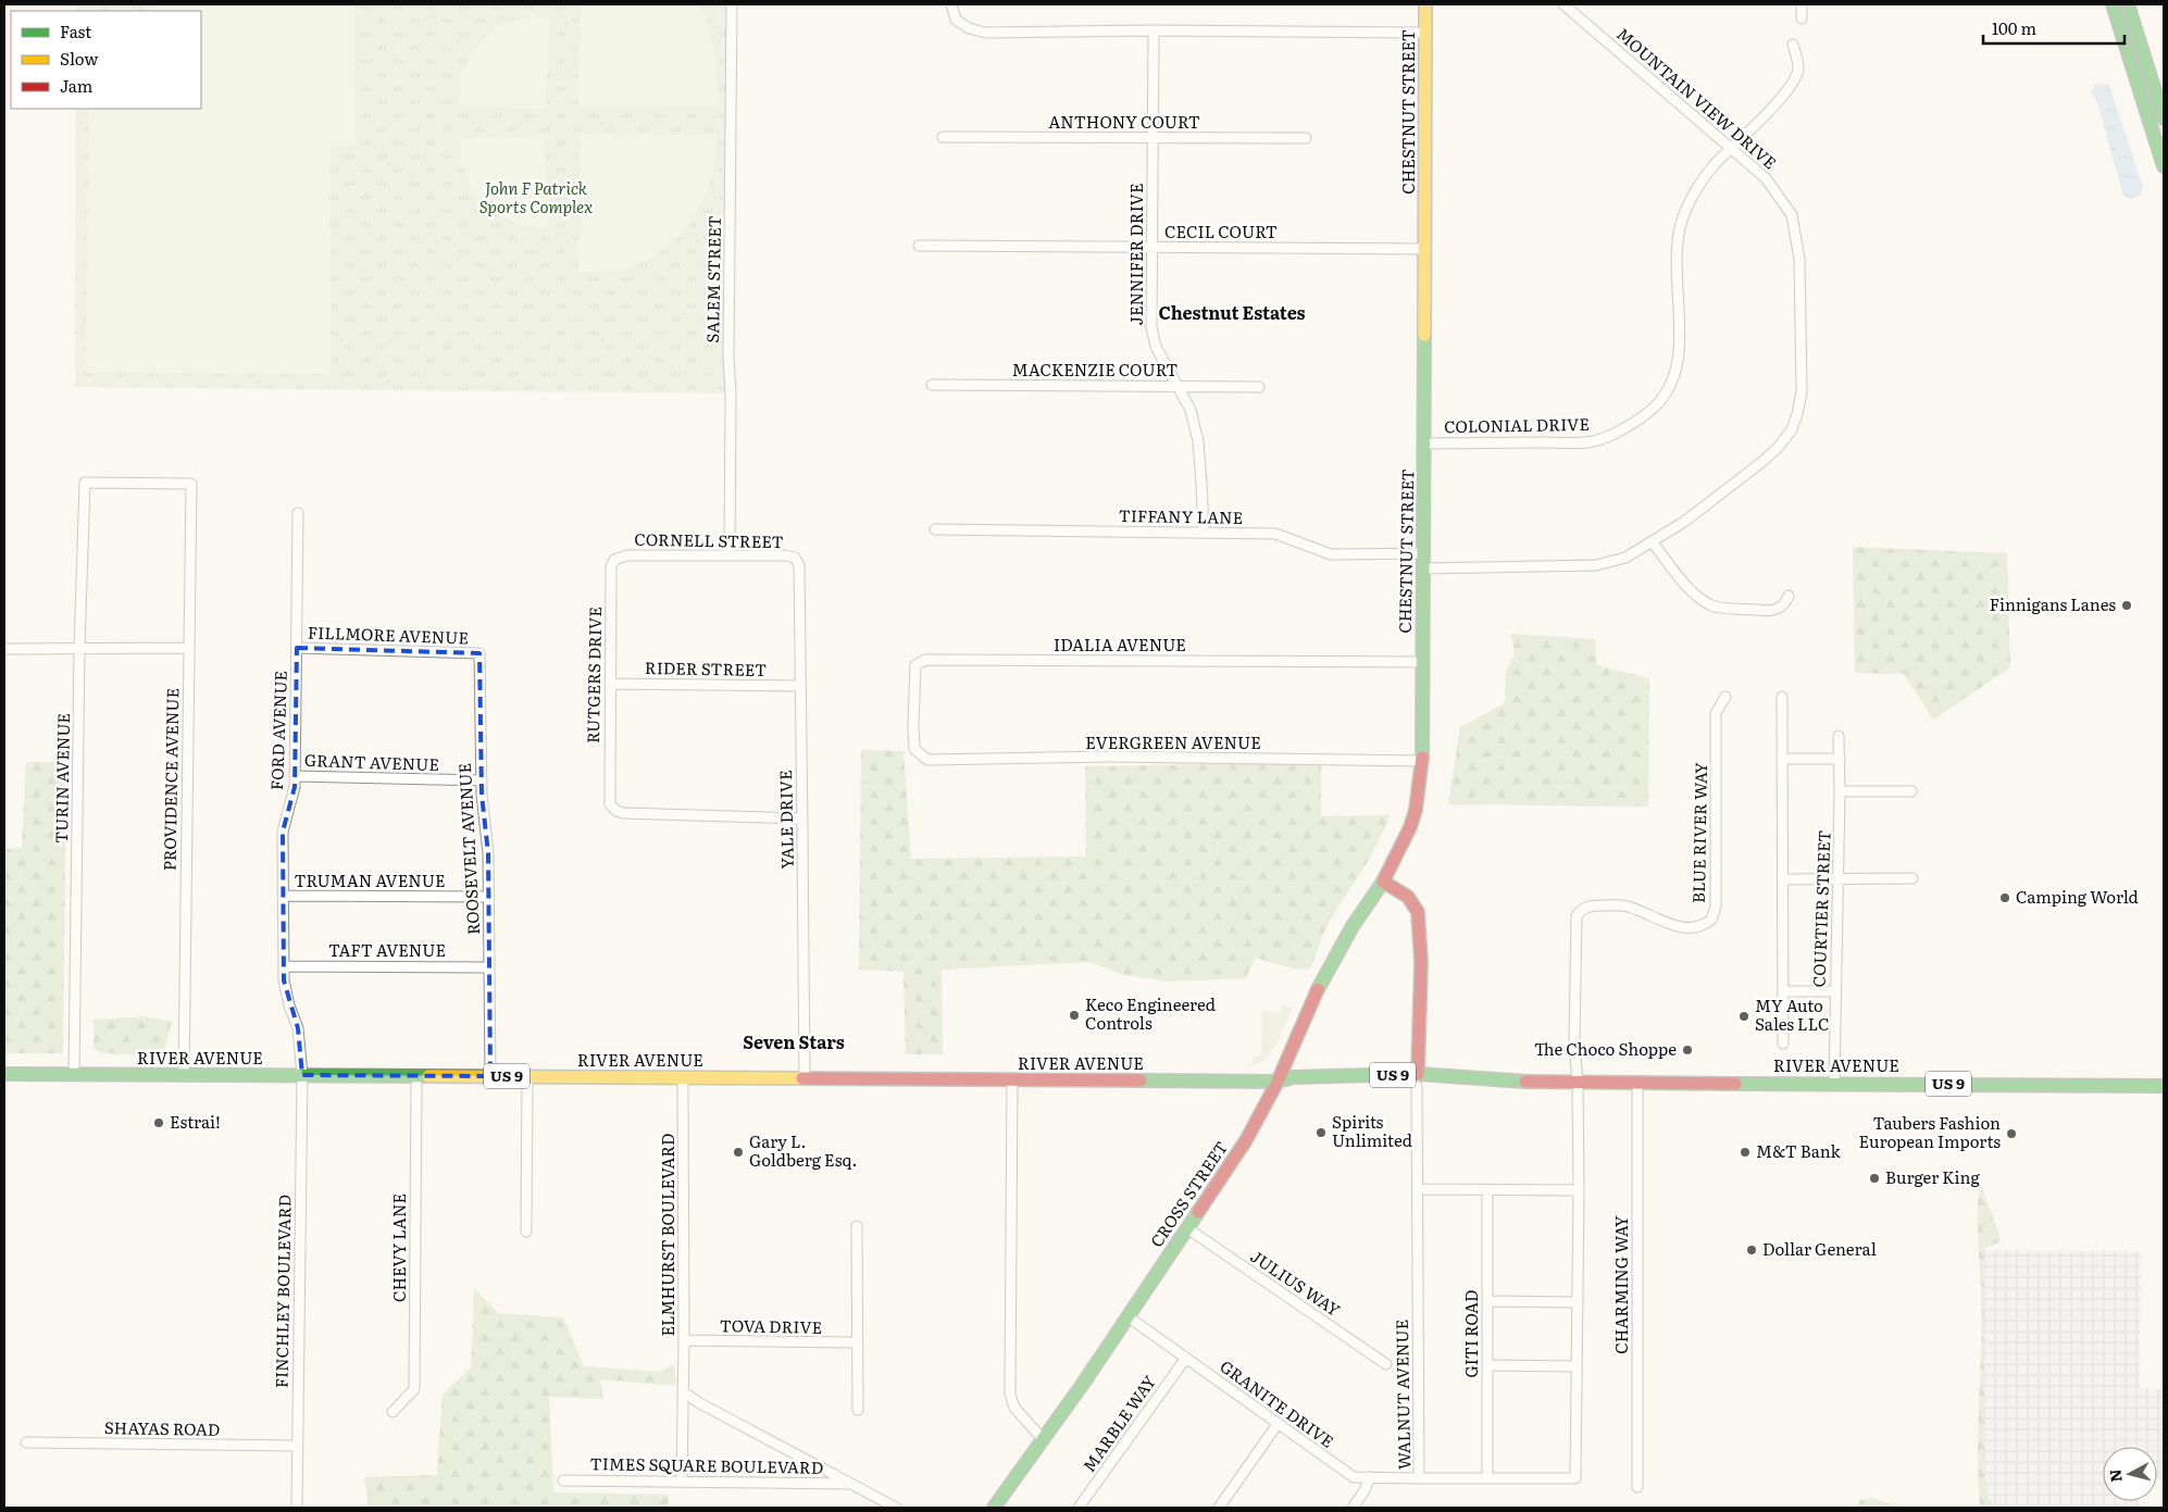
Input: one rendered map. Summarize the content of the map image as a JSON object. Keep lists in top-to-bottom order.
{
  "streets": {
    "main road": [
      "CHESTNUT STREET",
      "RIVER AVENUE",
      "US 9",
      "CROSS STREET"
    ],
    "street": [
      "MOUNTAIN VIEW DRIVE",
      "ANTHONY COURT",
      "CECIL COURT",
      "JENNIFER DRIVE",
      "SALEM STREET",
      "MACKENZIE COURT",
      "COLONIAL DRIVE",
      "TIFFANY LANE",
      "CORNELL STREET",
      "FILLMORE AVENUE",
      "IDALIA AVENUE",
      "RIDER STREET",
      "RUTGERS DRIVE",
      "FORD AVENUE",
      "EVERGREEN AVENUE",
      "GRANT AVENUE",
      "TURIN AVENUE",
      "PROVIDENCE AVENUE",
      "YALE DRIVE",
      "BLUE RIVER WAY",
      "ROOSEVELT AVENUE",
      "TRUMAN AVENUE",
      "COURTIER STREET",
      "TAFT AVENUE",
      "ELMHURST BOULEVARD",
      "CHEVY LANE",
      "JULIUS WAY",
      "CHARMING WAY",
      "FINCHLEY BOULEVARD",
      "TOVA DRIVE",
      "GITI ROAD",
      "WALNUT AVENUE",
      "GRANITE DRIVE",
      "MARBLE WAY",
      "SHAYAS ROAD",
      "TIMES SQUARE BOULEVARD"
    ]
  },
  "crossings": [
    ["MOUNTAIN VIEW DRIVE", "CHESTNUT STREET"],
    ["MOUNTAIN VIEW DRIVE", "COLONIAL DRIVE"],
    ["CHESTNUT STREET", "CECIL COURT"],
    ["CHESTNUT STREET", "COLONIAL DRIVE"],
    ["CHESTNUT STREET", "TIFFANY LANE"],
    ["CHESTNUT STREET", "IDALIA AVENUE"],
    ["CHESTNUT STREET", "EVERGREEN AVENUE"],
    ["CHESTNUT STREET", "CROSS STREET"],
    ["ANTHONY COURT", "JENNIFER DRIVE"],
    ["CECIL COURT", "JENNIFER DRIVE"],
    ["JENNIFER DRIVE", "MACKENZIE COURT"],
    ["JENNIFER DRIVE", "TIFFANY LANE"],
    ["SALEM STREET", "CORNELL STREET"],
    ["CORNELL STREET", "RUTGERS DRIVE"],
    ["CORNELL STREET", "YALE DRIVE"],
    ["FILLMORE AVENUE", "FORD AVENUE"],
    ["FILLMORE AVENUE", "ROOSEVELT AVENUE"],
    ["IDALIA AVENUE", "EVERGREEN AVENUE"],
    ["RIDER STREET", "RUTGERS DRIVE"],
    ["RIDER STREET", "YALE DRIVE"],
    ["RUTGERS DRIVE", "YALE DRIVE"],
    ["FORD AVENUE", "GRANT AVENUE"],
    ["FORD AVENUE", "TRUMAN AVENUE"],
    ["FORD AVENUE", "TAFT AVENUE"],
    ["FORD AVENUE", "RIVER AVENUE"],
    ["FORD AVENUE", "FINCHLEY BOULEVARD"],
    ["GRANT AVENUE", "ROOSEVELT AVENUE"],
    ["TURIN AVENUE", "PROVIDENCE AVENUE"],
    ["TURIN AVENUE", "RIVER AVENUE"],
    ["PROVIDENCE AVENUE", "RIVER AVENUE"],
    ["YALE DRIVE", "RIVER AVENUE"],
    ["BLUE RIVER WAY", "RIVER AVENUE"],
    ["BLUE RIVER WAY", "WALNUT AVENUE"],
    ["ROOSEVELT AVENUE", "TRUMAN AVENUE"],
    ["ROOSEVELT AVENUE", "TAFT AVENUE"],
    ["ROOSEVELT AVENUE", "RIVER AVENUE"],
    ["COURTIER STREET", "RIVER AVENUE"],
    ["RIVER AVENUE", "CROSS STREET"],
    ["RIVER AVENUE", "ELMHURST BOULEVARD"],
    ["RIVER AVENUE", "CHEVY LANE"],
    ["RIVER AVENUE", "CHARMING WAY"],
    ["RIVER AVENUE", "FINCHLEY BOULEVARD"],
    ["RIVER AVENUE", "WALNUT AVENUE"],
    ["CROSS STREET", "JULIUS WAY"],
    ["CROSS STREET", "GRANITE DRIVE"],
    ["ELMHURST BOULEVARD", "TOVA DRIVE"],
    ["ELMHURST BOULEVARD", "TIMES SQUARE BOULEVARD"],
    ["FINCHLEY BOULEVARD", "SHAYAS ROAD"],
    ["GITI ROAD", "WALNUT AVENUE"],
    ["WALNUT AVENUE", "GRANITE DRIVE"],
    ["GRANITE DRIVE", "MARBLE WAY"]
  ],
  "districts": ["Chestnut Estates", "Seven Stars"],
  "parks": ["John F Patrick Sports Complex"],
  "places": [
    "Finnigans Lanes",
    "Camping World",
    "Keco Engineered Controls",
    "MY Auto Sales LLC",
    "The Choco Shoppe",
    "Estrai!",
    "Spirits Unlimited",
    "Taubers Fashion European Imports",
    "Gary L. Goldberg Esq.",
    "M&T Bank",
    "Burger King",
    "Dollar General"
  ],
  "legend": ["Fast", "Slow", "Jam"],
  "scale_bar": "100 m",
  "north": "left"
}
